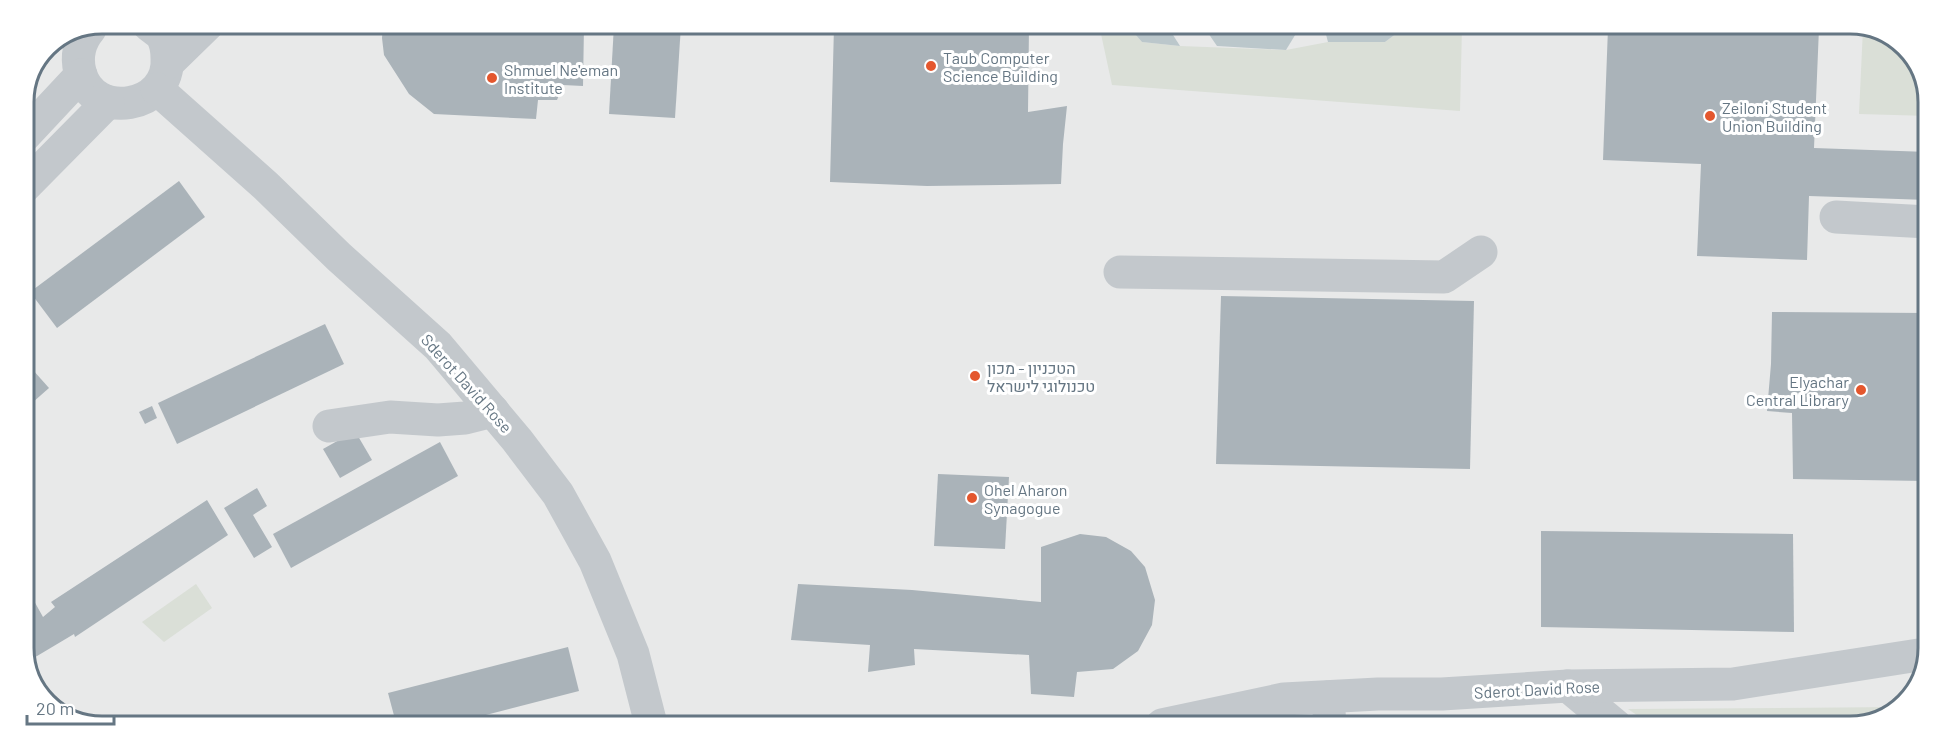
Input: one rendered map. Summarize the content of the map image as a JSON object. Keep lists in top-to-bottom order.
{
  "streets": {
    "street": ["Sderot David Rose"]
  },
  "places": [
    "Taub Computer Science Building",
    "Shmuel Ne'eman Institute",
    "Zeiloni Student Union Building",
    "הטכניון - מכון טכנולוגי לישראל",
    "Elyachar Central Library",
    "Ohel Aharon Synagogue"
  ],
  "scale_bar": "20 m"
}
